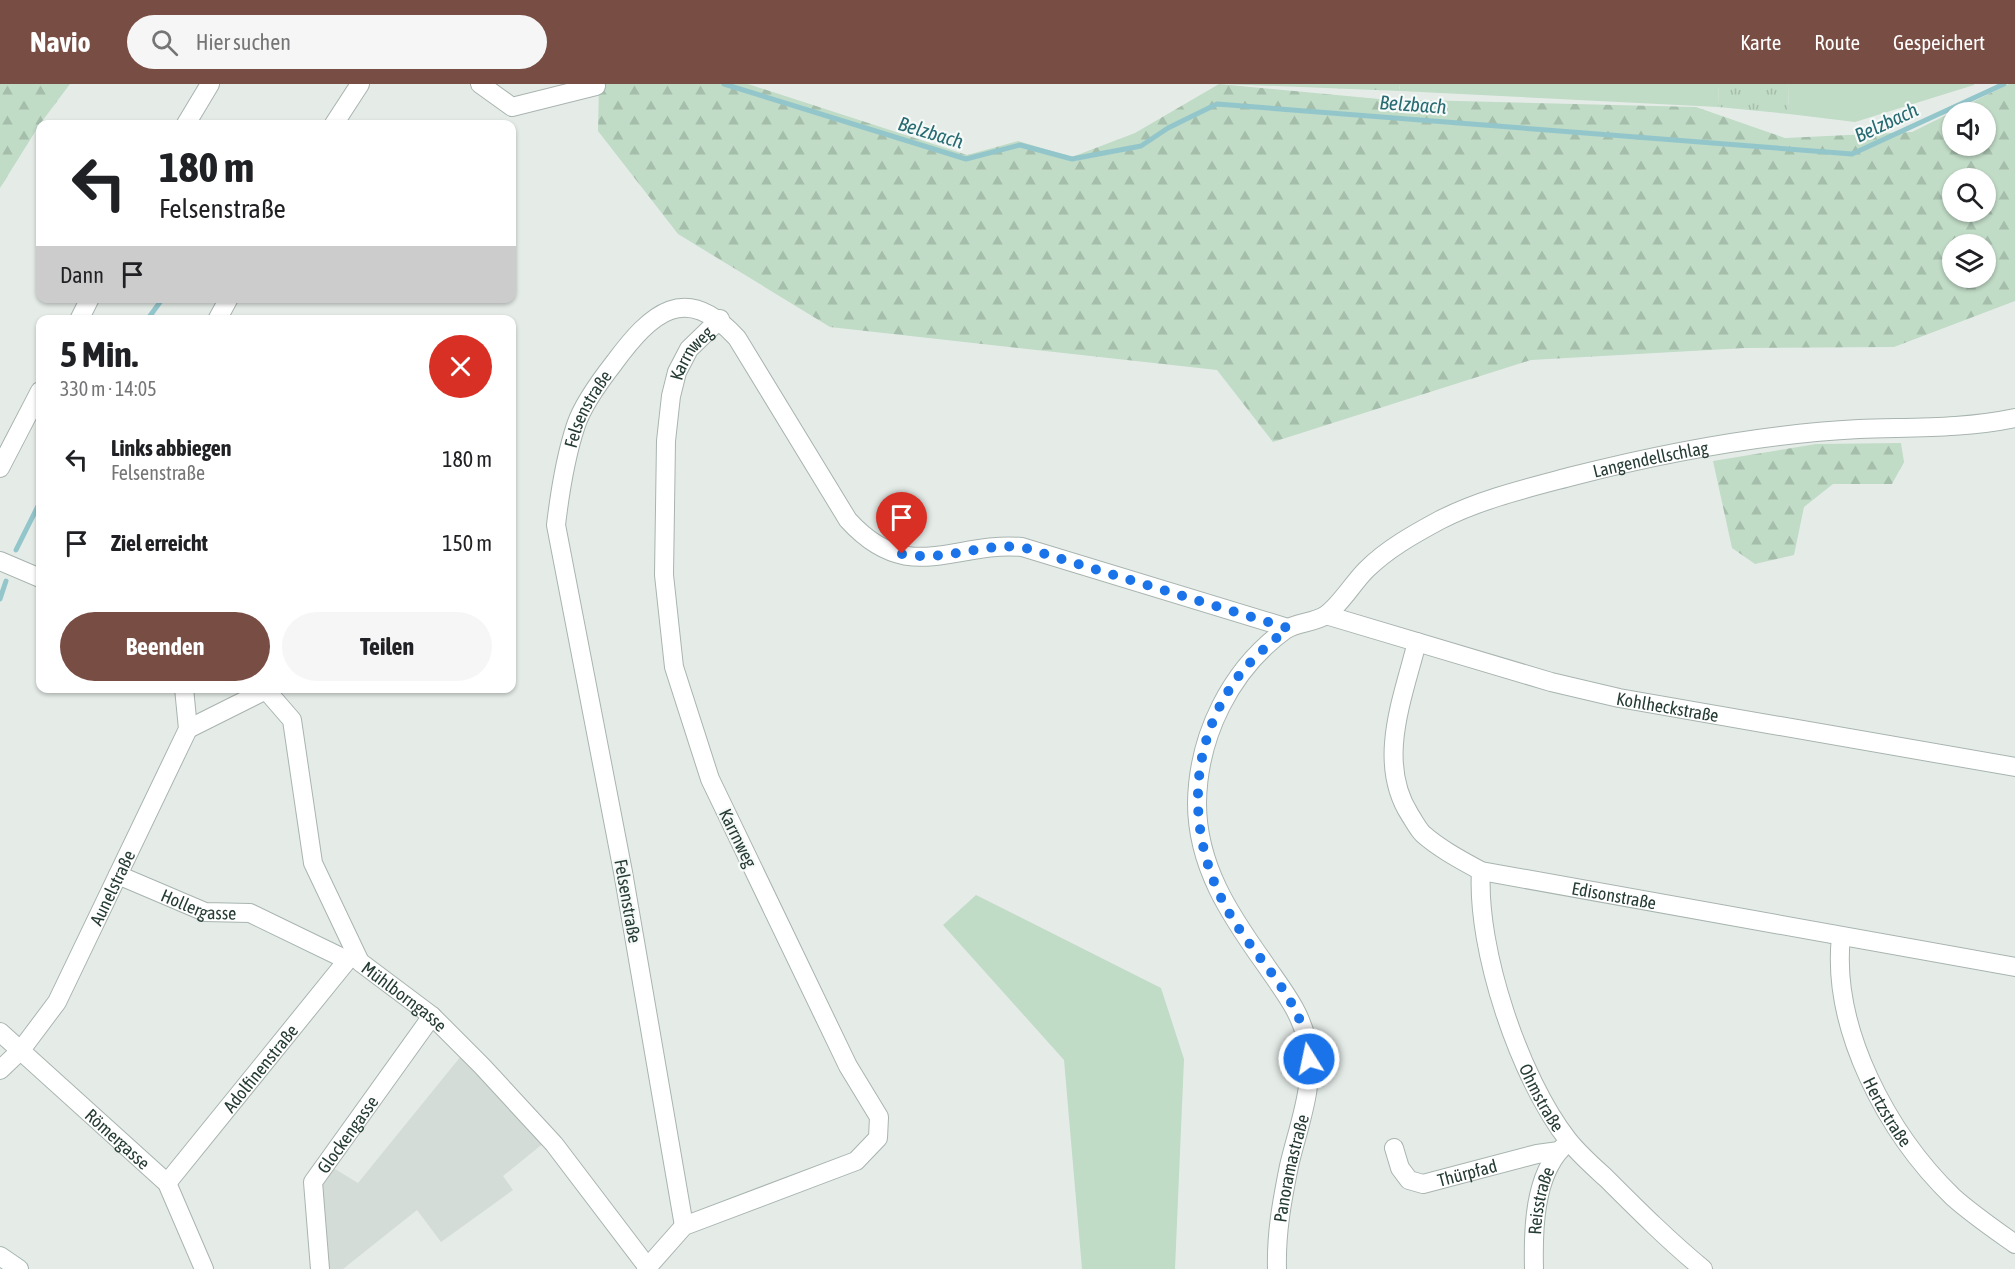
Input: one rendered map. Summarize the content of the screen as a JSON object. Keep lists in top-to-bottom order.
{
  "streets": {
    "street": [
      "Karrnweg",
      "Felsenstraße",
      "Langendellschlag",
      "Kohlheckstraße",
      "Aunelstraße",
      "Edisonstraße",
      "Hollergasse",
      "Mühlborngasse",
      "Adolfinenstraße",
      "Ohmstraße",
      "Hertzstraße",
      "Glockengasse",
      "Römergasse",
      "Panoramastraße",
      "Thürpfad",
      "Reisstraße"
    ]
  },
  "crossings": [
    ["Karrnweg", "Felsenstraße"],
    ["Langendellschlag", "Kohlheckstraße"],
    ["Langendellschlag", "Panoramastraße"],
    ["Kohlheckstraße", "Edisonstraße"],
    ["Kohlheckstraße", "Panoramastraße"],
    ["Aunelstraße", "Hollergasse"],
    ["Aunelstraße", "Mühlborngasse"],
    ["Aunelstraße", "Römergasse"],
    ["Edisonstraße", "Ohmstraße"],
    ["Edisonstraße", "Hertzstraße"],
    ["Hollergasse", "Mühlborngasse"],
    ["Hollergasse", "Adolfinenstraße"],
    ["Mühlborngasse", "Adolfinenstraße"],
    ["Mühlborngasse", "Glockengasse"],
    ["Adolfinenstraße", "Römergasse"],
    ["Ohmstraße", "Thürpfad"],
    ["Ohmstraße", "Reisstraße"],
    ["Thürpfad", "Reisstraße"]
  ],
  "water": ["Belzbach"],
  "page": {
    "header": "Navio",
    "search": "Hier suchen",
    "nav": ["Karte", "Route", "Gespeichert"],
    "turn": ["180 m", "Felsenstraße"],
    "then": "Dann",
    "heading": ["5 Min.", "330 m · 14:05"],
    "list": [
      {
        "name": "Links abbiegen",
        "note": "Felsenstraße",
        "value": "180 m"
      },
      {
        "name": "Ziel erreicht",
        "value": "150 m"
      }
    ],
    "buttons": ["Beenden", "Teilen"]
  }
}
